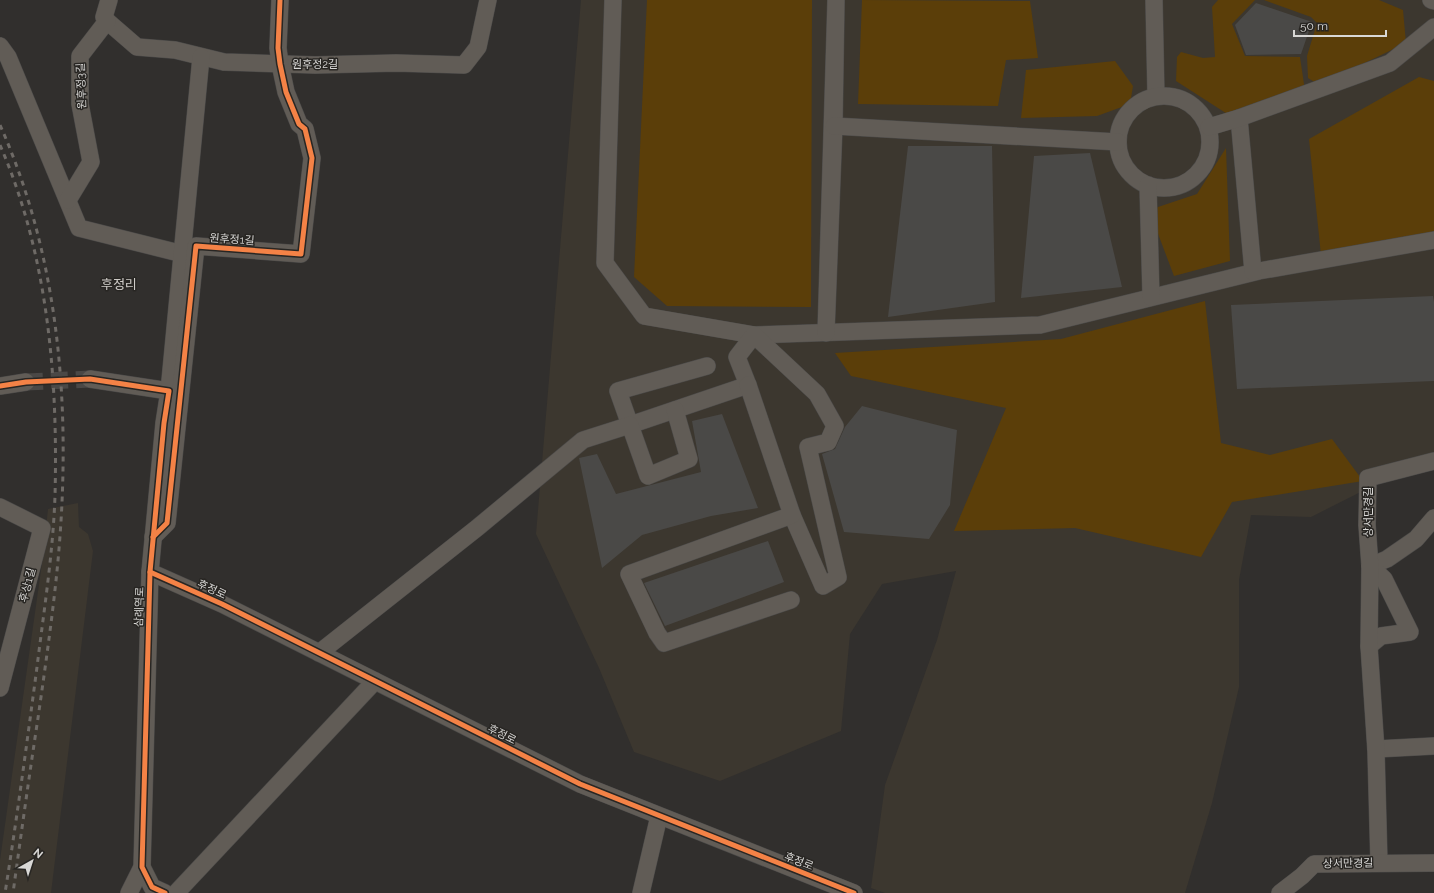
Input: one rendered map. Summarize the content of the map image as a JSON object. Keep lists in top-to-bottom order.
{
  "streets": {
    "street": [
      "원후정2길",
      "원후정3길",
      "원후정1길",
      "상서만경길",
      "후상1길",
      "후정로",
      "삼례역로"
    ]
  },
  "crossings": [
    ["원후정2길", "원후정3길"],
    ["원후정2길", "원후정1길"],
    ["원후정1길", "삼례역로"],
    ["후정로", "삼례역로"]
  ],
  "districts": ["후정리"],
  "scale_bar": "50 m",
  "north": "top right"
}
